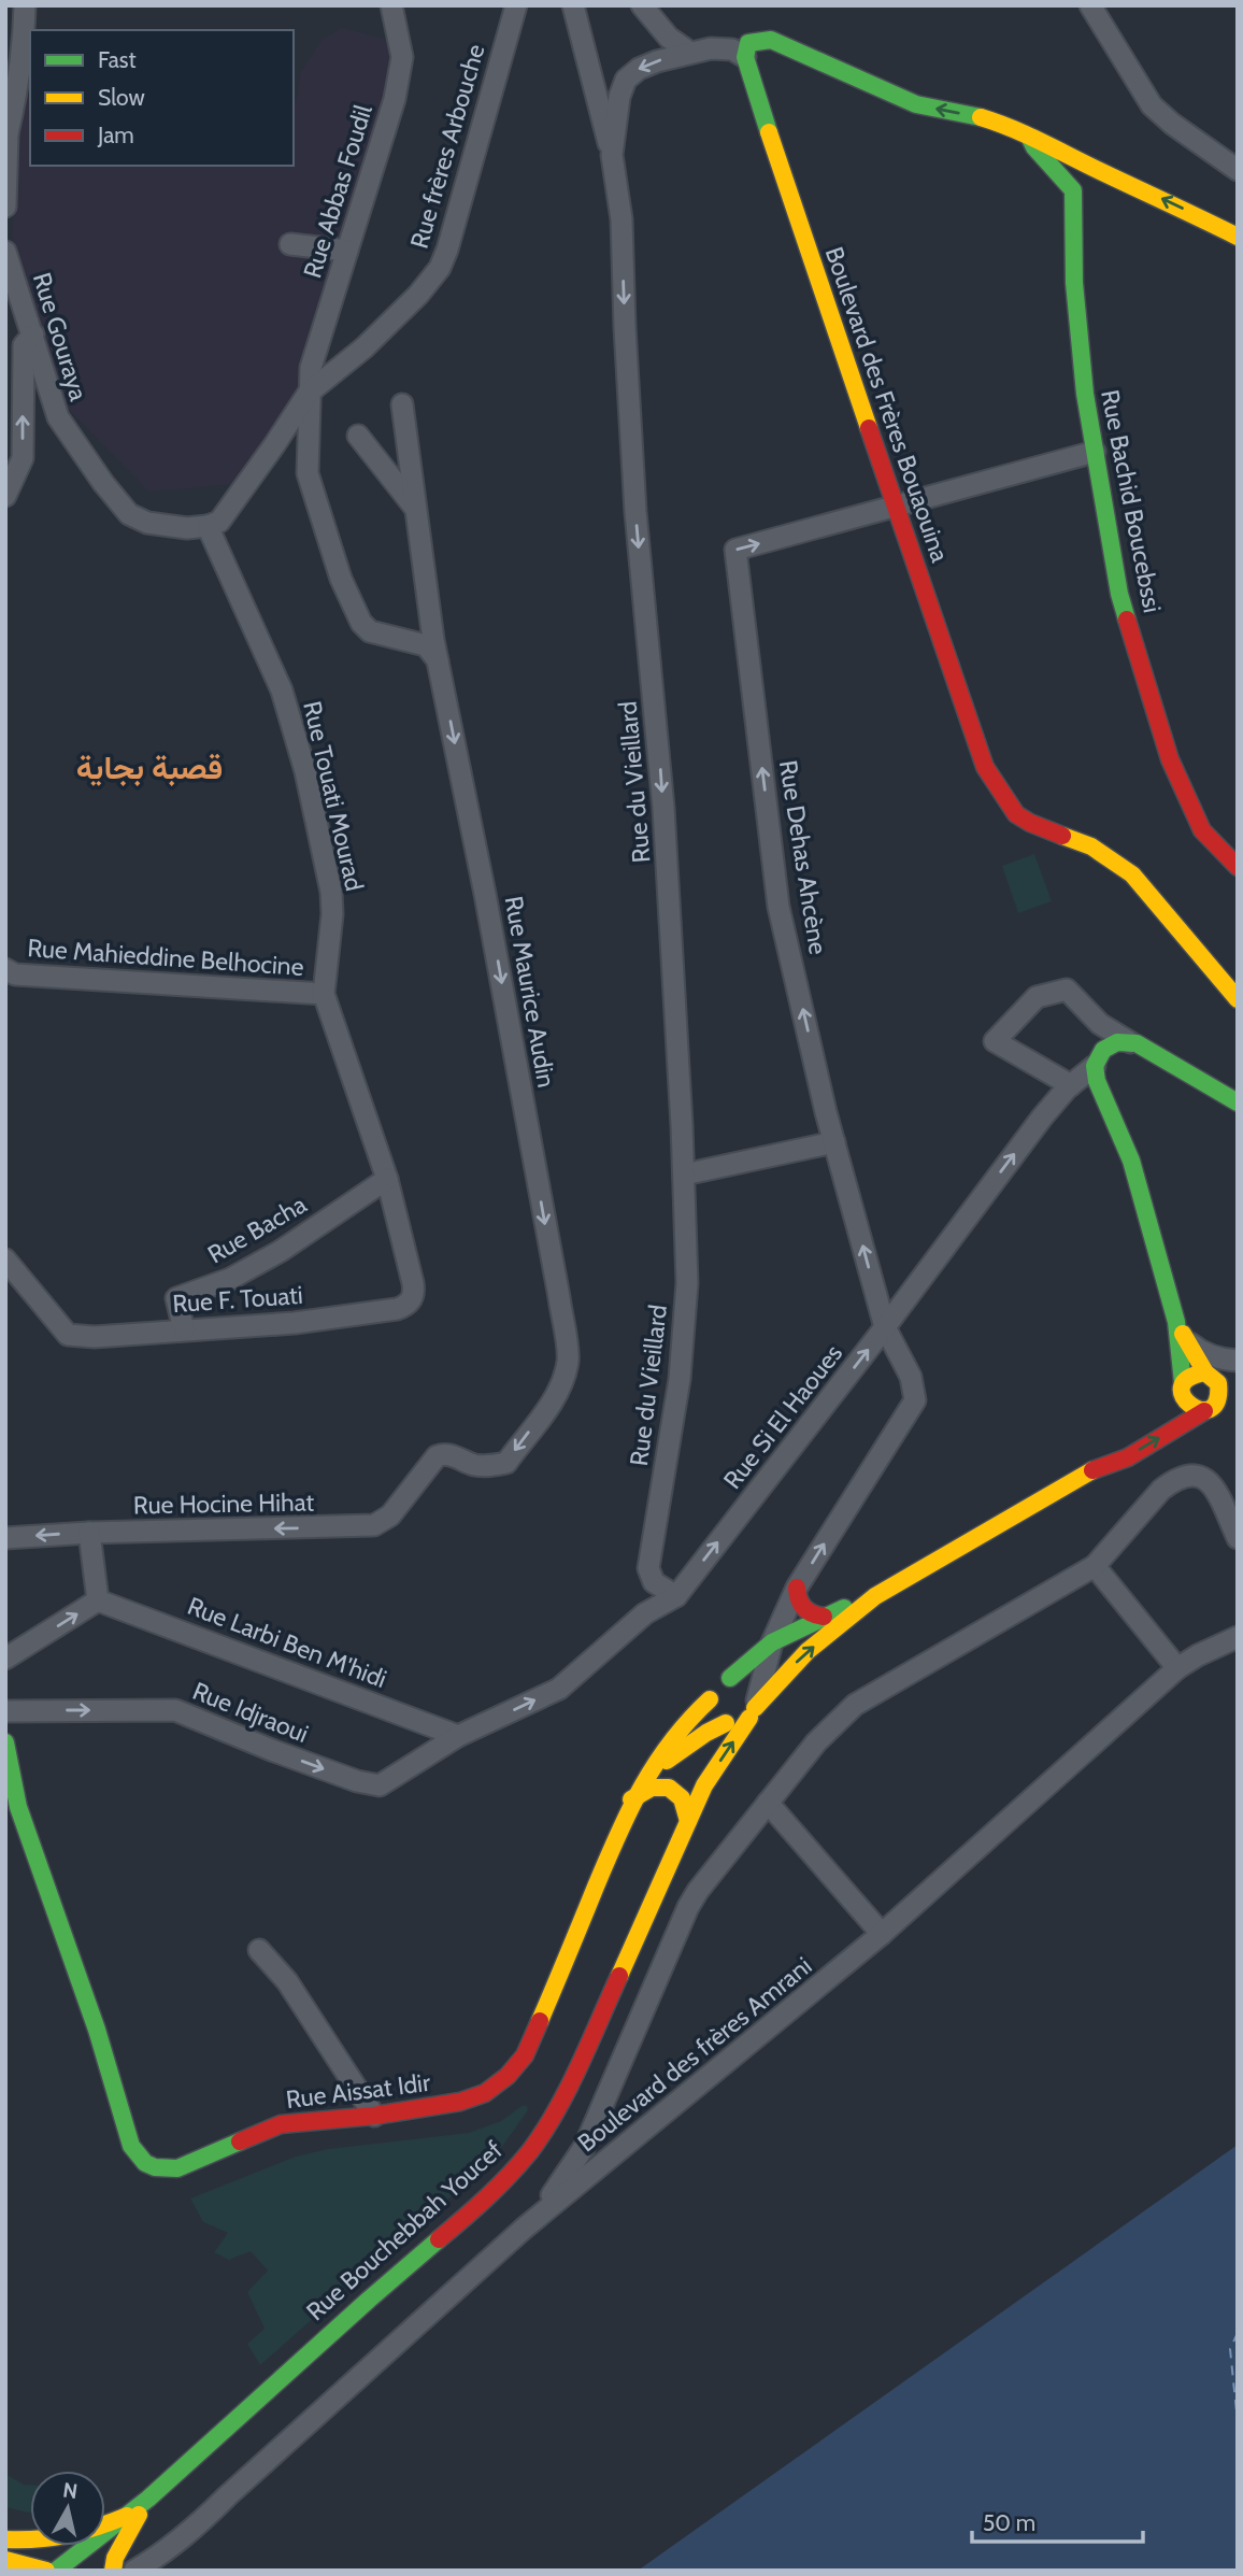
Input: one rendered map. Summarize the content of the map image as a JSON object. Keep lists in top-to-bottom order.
{
  "streets": {
    "main road": [
      "Boulevard des Frères Bouaouina",
      "Rue Bachid Boucebssi",
      "Rue Aissat Idir",
      "Rue Bouchebbah Youcef"
    ],
    "street": [
      "Rue frères Arbouche",
      "Rue Abbas Foudil",
      "Rue Gouraya",
      "Rue du Vieillard",
      "Rue Touati Mourad",
      "Rue Dehas Ahcène",
      "Rue Mahieddine Belhocine",
      "Rue Maurice Audin",
      "Rue Bacha",
      "Rue F. Touati",
      "Rue Si El Haoues",
      "Rue Hocine Hihat",
      "Rue Larbi Ben M'hidi",
      "Rue Idjraoui",
      "Boulevard des frères Amrani"
    ]
  },
  "crossings": [
    ["Rue frères Arbouche", "Rue Abbas Foudil"],
    ["Rue frères Arbouche", "Rue Gouraya"],
    ["Rue frères Arbouche", "Rue Touati Mourad"],
    ["Rue Gouraya", "Rue Touati Mourad"],
    ["Boulevard des Frères Bouaouina", "Rue du Vieillard"],
    ["Boulevard des Frères Bouaouina", "Rue Dehas Ahcène"],
    ["Rue du Vieillard", "Rue Si El Haoues"],
    ["Rue Touati Mourad", "Rue Mahieddine Belhocine"],
    ["Rue Touati Mourad", "Rue Bacha"],
    ["Rue Touati Mourad", "Rue F. Touati"],
    ["Rue Dehas Ahcène", "Rue Si El Haoues"],
    ["Rue Dehas Ahcène", "Rue Bouchebbah Youcef"],
    ["Rue Maurice Audin", "Rue Hocine Hihat"],
    ["Rue Bacha", "Rue F. Touati"],
    ["Rue Si El Haoues", "Rue Larbi Ben M'hidi"],
    ["Rue Si El Haoues", "Rue Idjraoui"],
    ["Rue Larbi Ben M'hidi", "Rue Idjraoui"],
    ["Rue Aissat Idir", "Rue Bouchebbah Youcef"]
  ],
  "one_way": [
    "Rue du Vieillard",
    "Rue Dehas Ahcène",
    "Rue Maurice Audin",
    "Rue Si El Haoues",
    "Rue Hocine Hihat",
    "Rue Idjraoui"
  ],
  "districts": ["قصبة بجاية"],
  "legend": ["Fast", "Slow", "Jam"],
  "scale_bar": "50 m",
  "north": "top"
}
